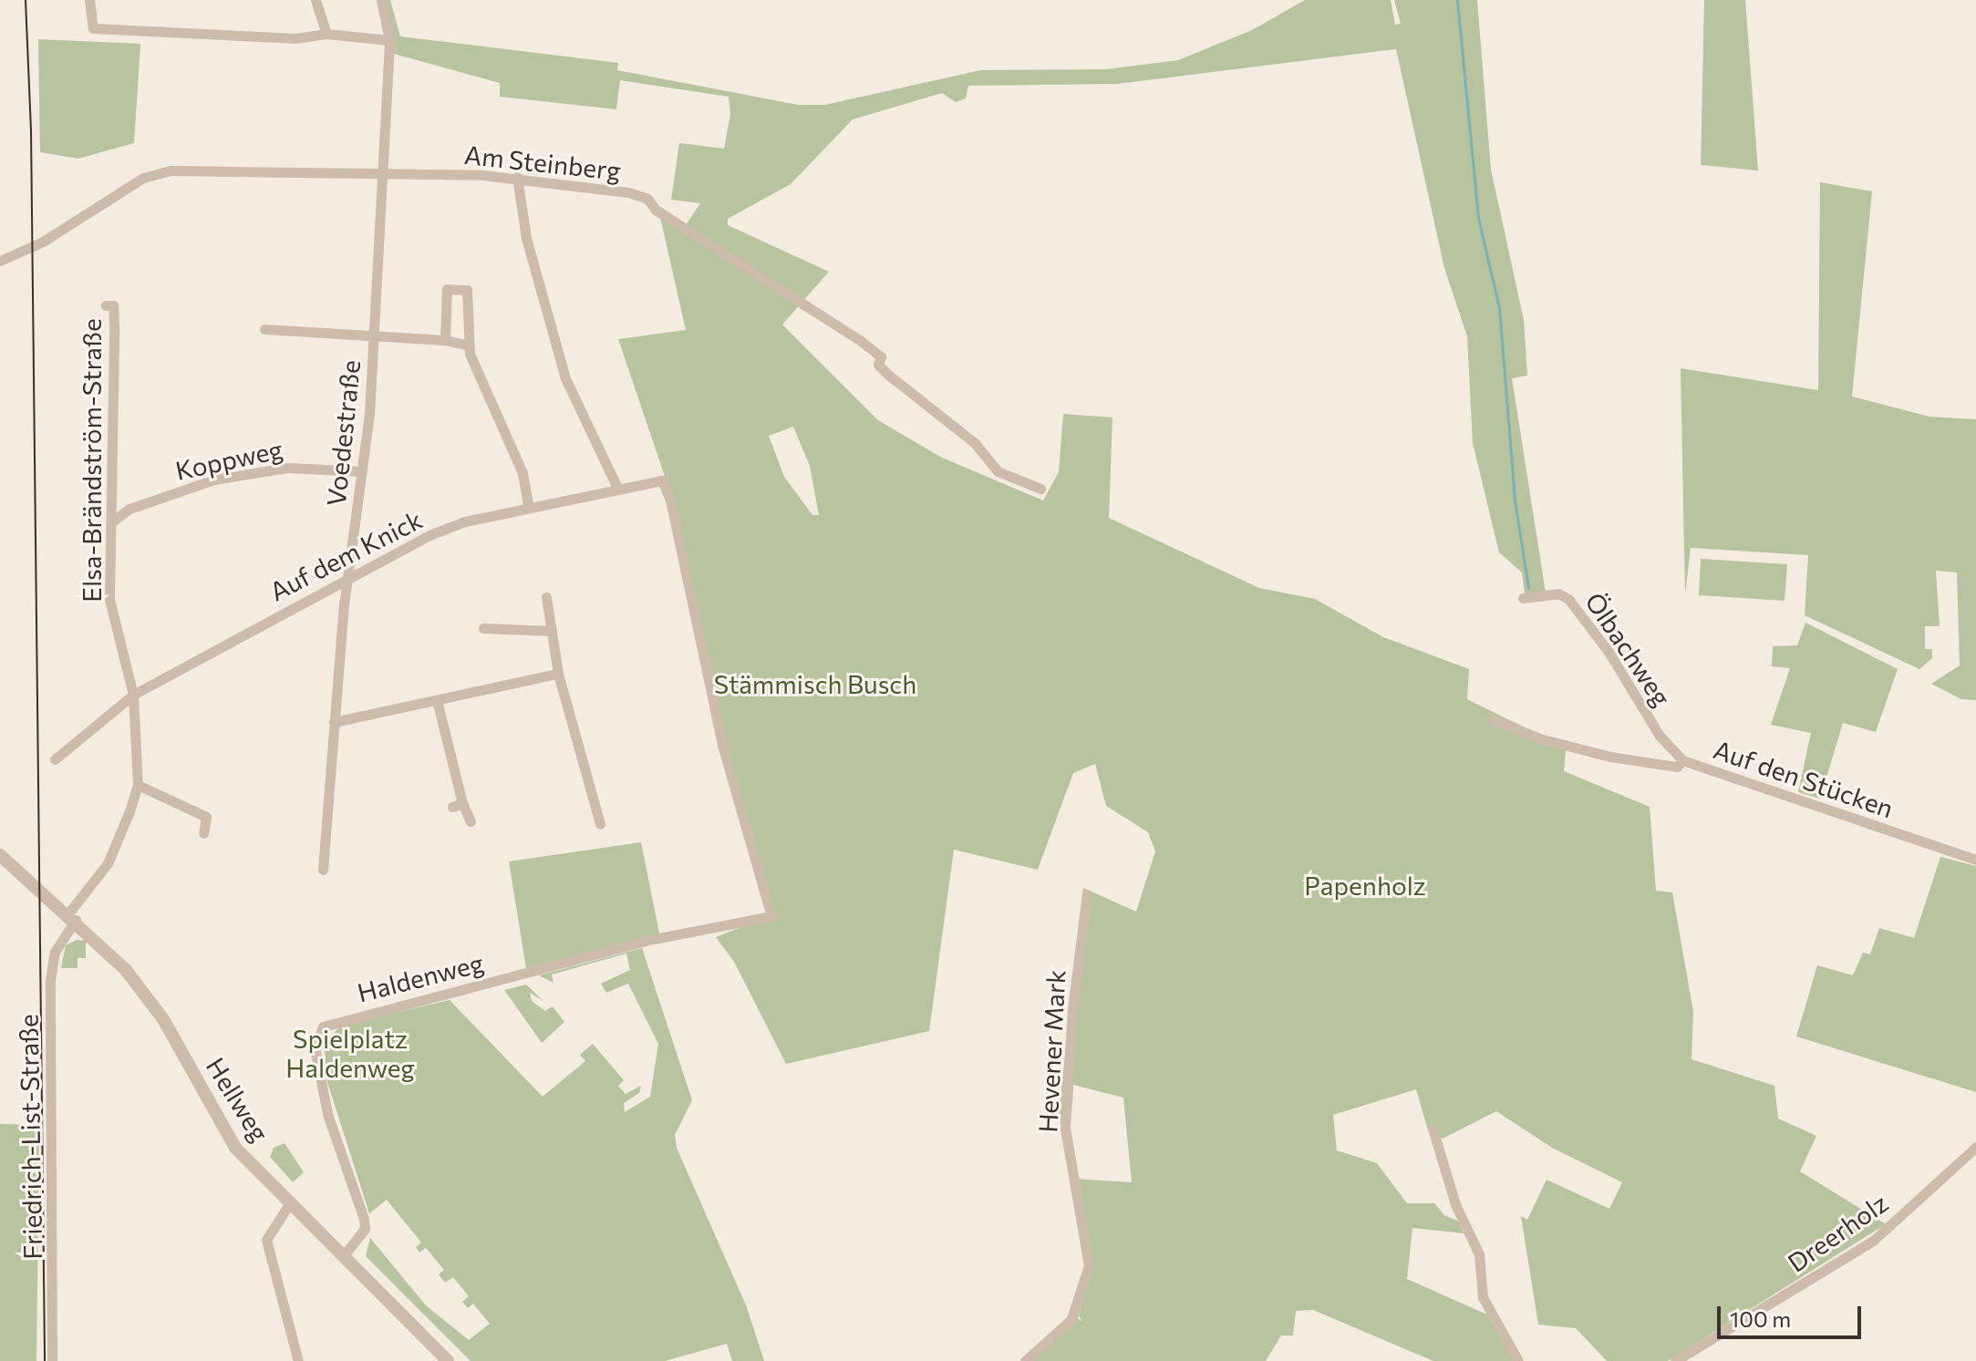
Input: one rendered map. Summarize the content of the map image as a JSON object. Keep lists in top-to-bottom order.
{
  "streets": {
    "street": [
      "Am Steinberg",
      "Voedestraße",
      "Koppweg",
      "Elsa-Brändström-Straße",
      "Auf dem Knick",
      "Ölbachweg",
      "Auf den Stücken",
      "Haldenweg",
      "Hevener Mark",
      "Hellweg",
      "Friedrich-List-Straße",
      "Dreerholz"
    ]
  },
  "crossings": [
    ["Am Steinberg", "Voedestraße"],
    ["Voedestraße", "Koppweg"],
    ["Voedestraße", "Auf dem Knick"],
    ["Koppweg", "Elsa-Brändström-Straße"],
    ["Elsa-Brändström-Straße", "Auf dem Knick"],
    ["Auf dem Knick", "Haldenweg"],
    ["Ölbachweg", "Auf den Stücken"],
    ["Haldenweg", "Hellweg"],
    ["Hellweg", "Friedrich-List-Straße"]
  ],
  "parks": ["Stämmisch Busch", "Papenholz", "Spielplatz Haldenweg"],
  "scale_bar": "100 m"
}
